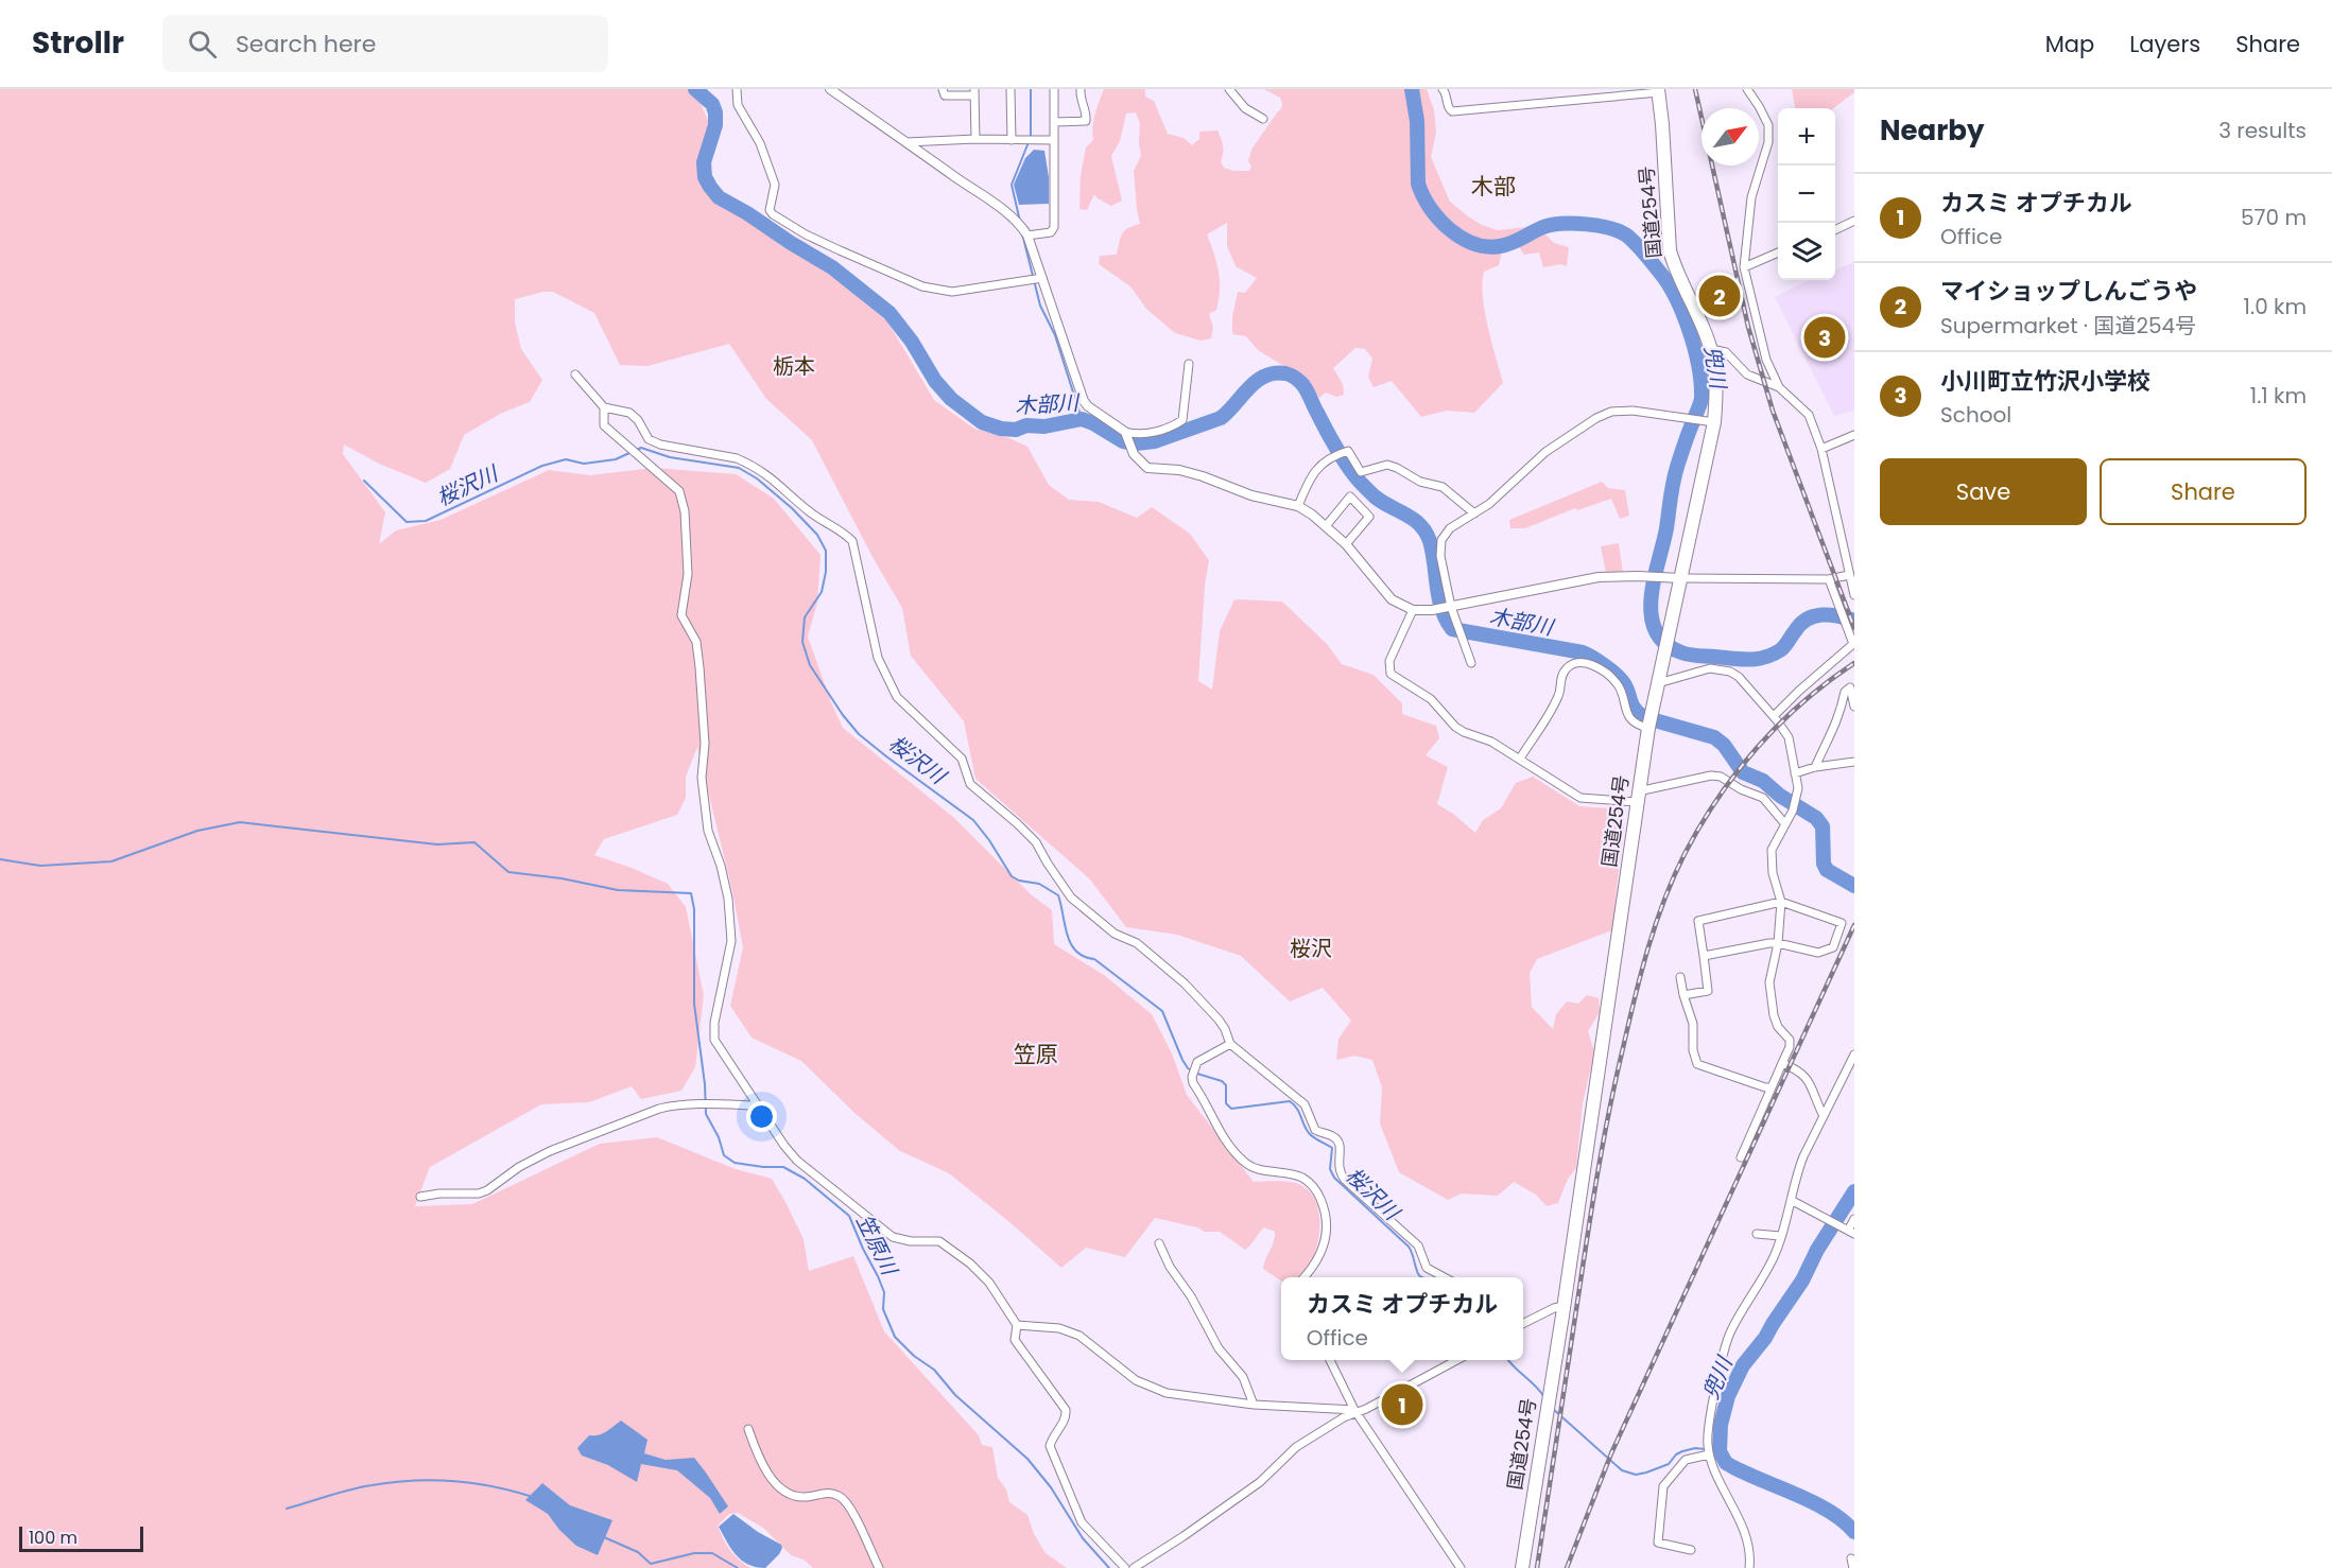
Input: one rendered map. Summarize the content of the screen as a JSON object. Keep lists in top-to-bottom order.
{
  "streets": {
    "highway": ["国道254号"]
  },
  "districts": [
    "木部",
    "栃本",
    "桜沢",
    "笠原"
  ],
  "water": [
    "兜川",
    "木部川",
    "桜沢川",
    "笠原川"
  ],
  "scale_bar": "100 m",
  "north": "top right",
  "page": {
    "header": "Strollr",
    "search": "Search here",
    "nav": ["Map", "Layers", "Share"],
    "heading": ["Nearby", "3 results"],
    "map_buttons": ["+", "−"],
    "list": [
      {
        "mark": "1",
        "name": "カスミ オプチカル",
        "note": "Office",
        "value": "570 m"
      },
      {
        "mark": "2",
        "name": "マイショップしんごうや",
        "note": "Supermarket · 国道254号",
        "value": "1.0 km"
      },
      {
        "mark": "3",
        "name": "小川町立竹沢小学校",
        "note": "School",
        "value": "1.1 km"
      }
    ],
    "pins": ["2", "3", "1"],
    "buttons": ["Save", "Share"],
    "popup": ["カスミ オプチカル", "Office"],
    "scale": "100 m"
  }
}
